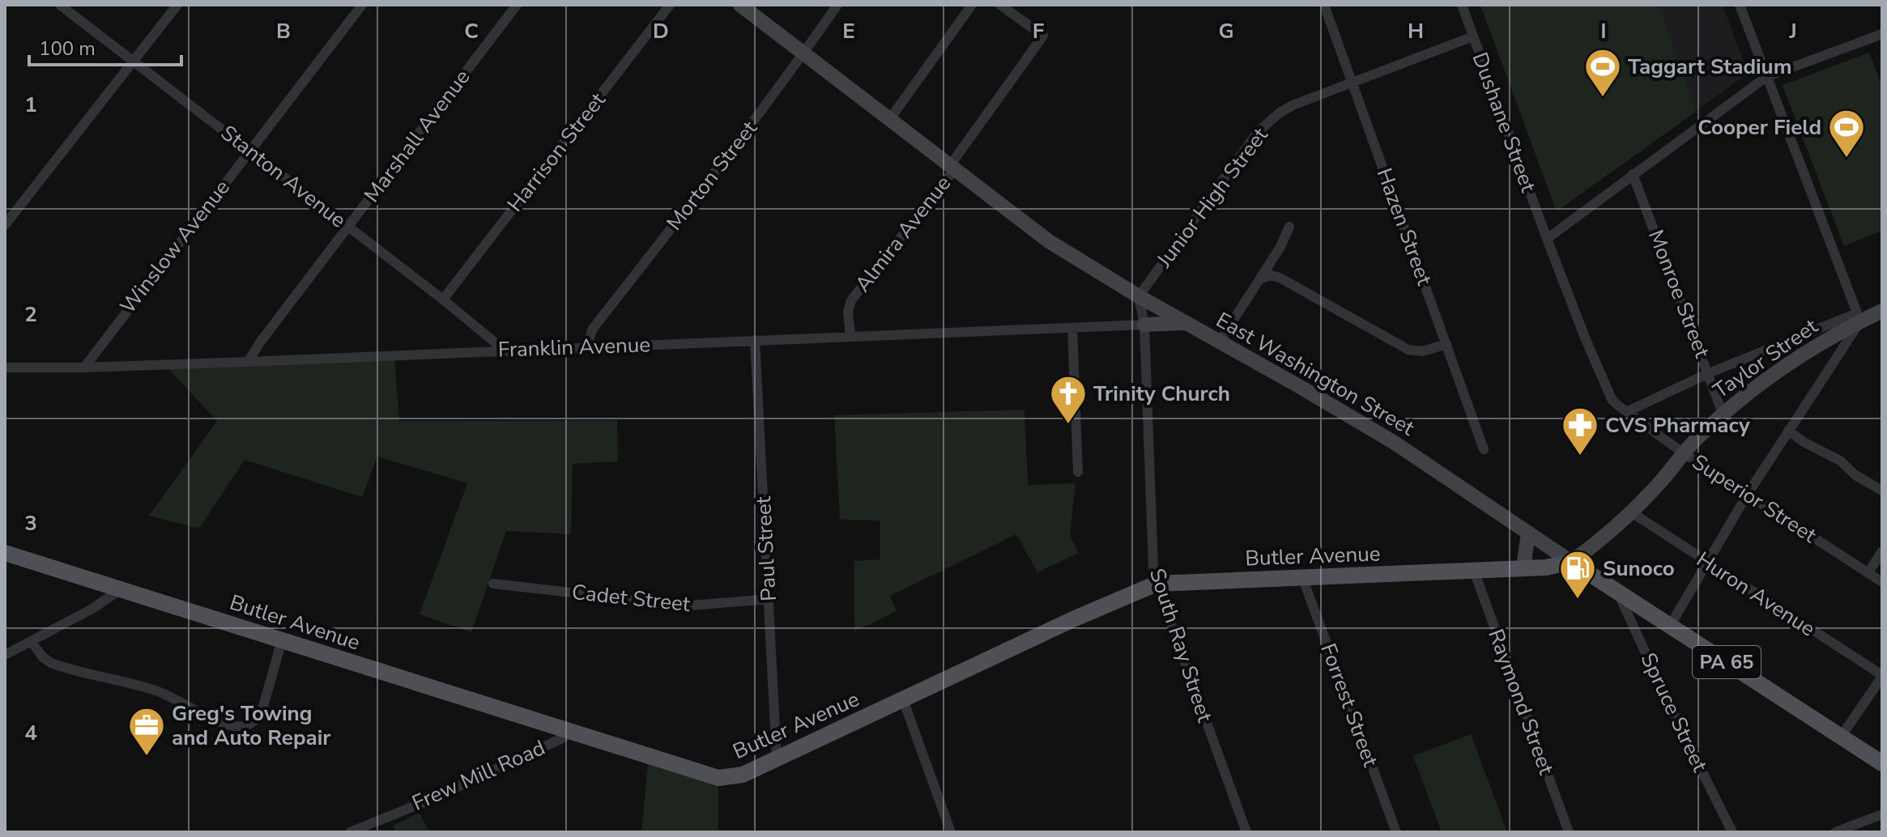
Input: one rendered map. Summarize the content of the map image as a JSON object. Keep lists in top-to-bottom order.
{
  "streets": {
    "main road": [
      "Taylor Street",
      "East Washington Street",
      "Butler Avenue",
      "PA 65"
    ],
    "street": [
      "Dushane Street",
      "Marshall Avenue",
      "Harrison Street",
      "Morton Street",
      "Stanton Avenue",
      "Junior High Street",
      "Hazen Street",
      "Almira Avenue",
      "Winslow Avenue",
      "Monroe Street",
      "Franklin Avenue",
      "Superior Street",
      "Paul Street",
      "Huron Avenue",
      "Cadet Street",
      "South Ray Street",
      "Raymond Street",
      "Forrest Street",
      "Spruce Street",
      "Frew Mill Road"
    ]
  },
  "crossings": [
    ["Dushane Street", "Junior High Street"],
    ["Dushane Street", "Superior Street"],
    ["Marshall Avenue", "Stanton Avenue"],
    ["Marshall Avenue", "Franklin Avenue"],
    ["Harrison Street", "Stanton Avenue"],
    ["Morton Street", "Franklin Avenue"],
    ["Morton Street", "East Washington Street"],
    ["Stanton Avenue", "Winslow Avenue"],
    ["Stanton Avenue", "Franklin Avenue"],
    ["Junior High Street", "Hazen Street"],
    ["Junior High Street", "East Washington Street"],
    ["Junior High Street", "South Ray Street"],
    ["Almira Avenue", "Franklin Avenue"],
    ["Almira Avenue", "East Washington Street"],
    ["Winslow Avenue", "Franklin Avenue"],
    ["Monroe Street", "Taylor Street"],
    ["Franklin Avenue", "Paul Street"],
    ["Franklin Avenue", "South Ray Street"],
    ["Taylor Street", "East Washington Street"],
    ["Taylor Street", "Superior Street"],
    ["Taylor Street", "Butler Avenue"],
    ["Taylor Street", "Huron Avenue"],
    ["East Washington Street", "Butler Avenue"],
    ["East Washington Street", "South Ray Street"],
    ["East Washington Street", "Spruce Street"],
    ["Paul Street", "Butler Avenue"],
    ["Paul Street", "Cadet Street"],
    ["Butler Avenue", "South Ray Street"],
    ["Butler Avenue", "Raymond Street"],
    ["Butler Avenue", "Forrest Street"],
    ["Butler Avenue", "Frew Mill Road"]
  ],
  "places": {
    "sports": ["Taggart Stadium", "Cooper Field"],
    "church": ["Trinity Church"],
    "pharmacy": ["CVS Pharmacy"],
    "fuel station": ["Sunoco"],
    "office": ["Greg's Towing and Auto Repair"]
  },
  "scale_bar": "100 m",
  "grid": {
    "columns": [
      "B",
      "C",
      "D",
      "E",
      "F",
      "G",
      "H",
      "I",
      "J"
    ],
    "rows": [
      "1",
      "2",
      "3",
      "4"
    ]
  }
}
